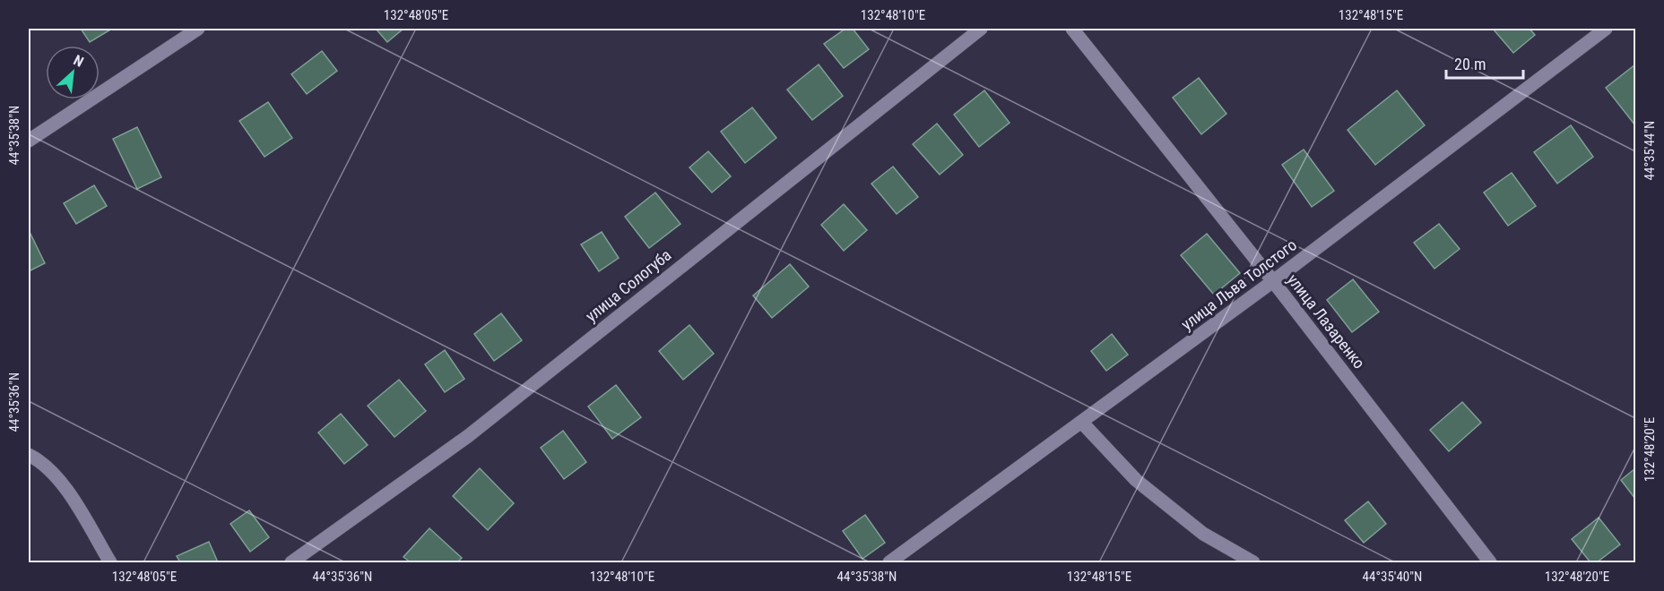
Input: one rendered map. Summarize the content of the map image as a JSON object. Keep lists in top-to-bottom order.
{
  "streets": {
    "street": ["улица Льва Толстого", "улица Сологуба", "улица Лазаренко"]
  },
  "crossings": [
    ["улица Льва Толстого", "улица Лазаренко"]
  ],
  "scale_bar": "20 m",
  "north": "top right",
  "coordinates": [
    "132°48'05\"E",
    "132°48'10\"E",
    "132°48'15\"E",
    "44°35'38\"N",
    "44°35'44\"N",
    "44°35'36\"N",
    "132°48'20\"E",
    "44°35'40\"N"
  ]
}
